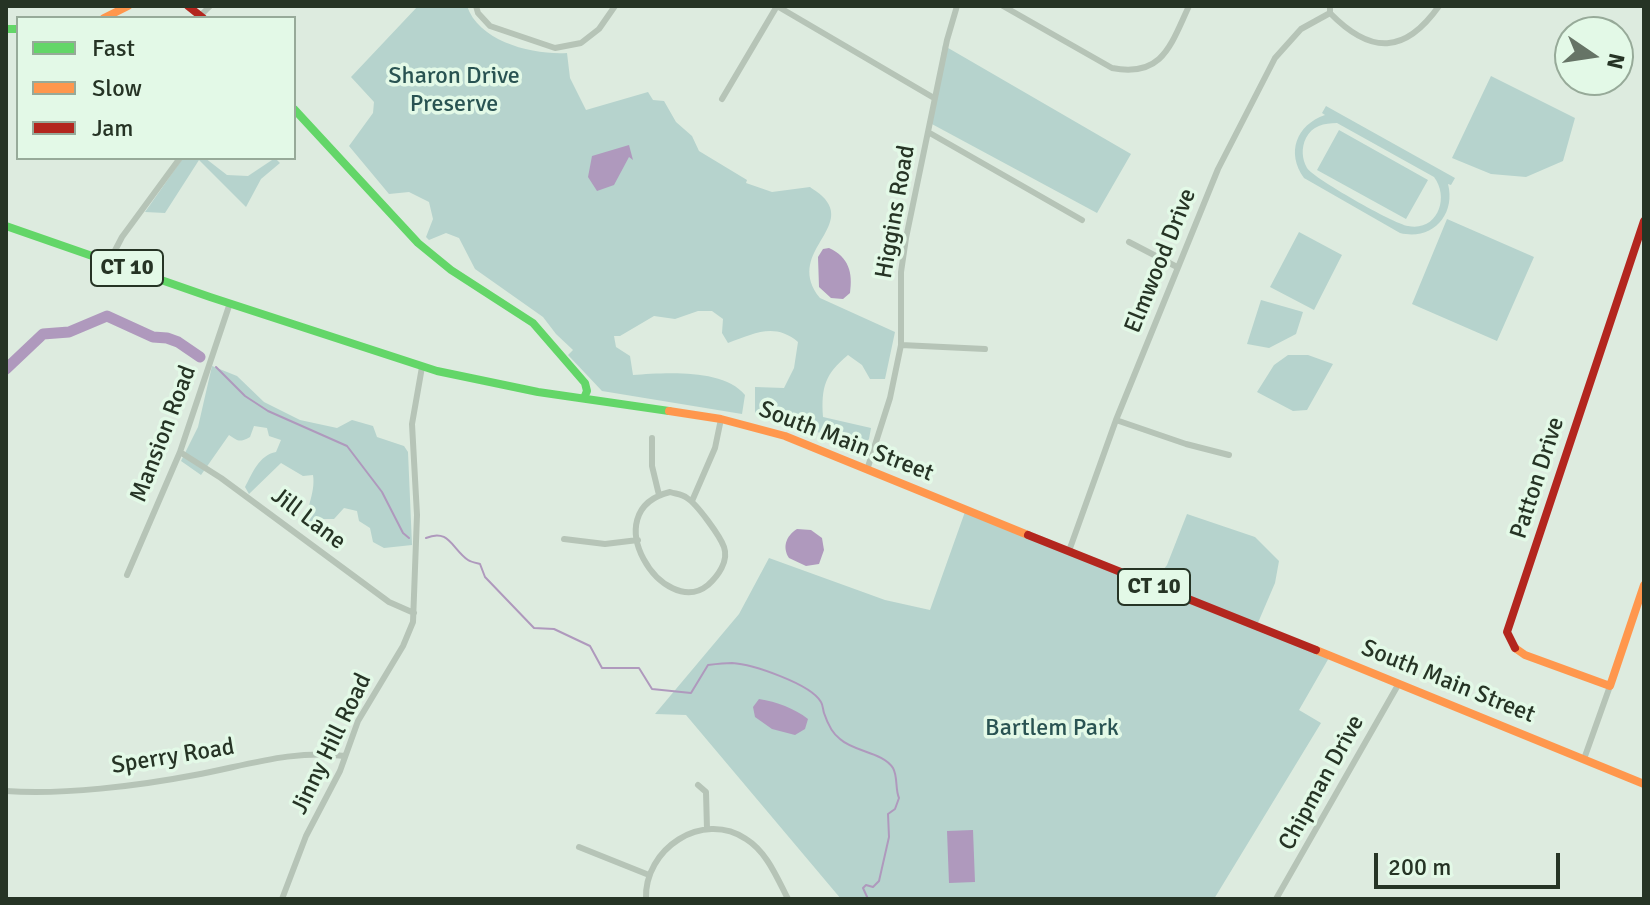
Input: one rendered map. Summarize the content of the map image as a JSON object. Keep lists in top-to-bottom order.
{
  "streets": {
    "main road": ["CT 10", "South Main Street", "Patton Drive"],
    "street": [
      "Higgins Road",
      "Elmwood Drive",
      "Mansion Road",
      "Jill Lane",
      "Jinny Hill Road",
      "Sperry Road",
      "Chipman Drive"
    ]
  },
  "crossings": [
    ["Higgins Road", "South Main Street"],
    ["Elmwood Drive", "South Main Street"],
    ["Mansion Road", "South Main Street"],
    ["Mansion Road", "Jill Lane"],
    ["South Main Street", "Jinny Hill Road"],
    ["South Main Street", "Chipman Drive"],
    ["Jill Lane", "Jinny Hill Road"],
    ["Jinny Hill Road", "Sperry Road"]
  ],
  "parks": ["Sharon Drive Preserve", "Bartlem Park"],
  "legend": ["Fast", "Slow", "Jam"],
  "scale_bar": "200 m",
  "north": "right"
}
